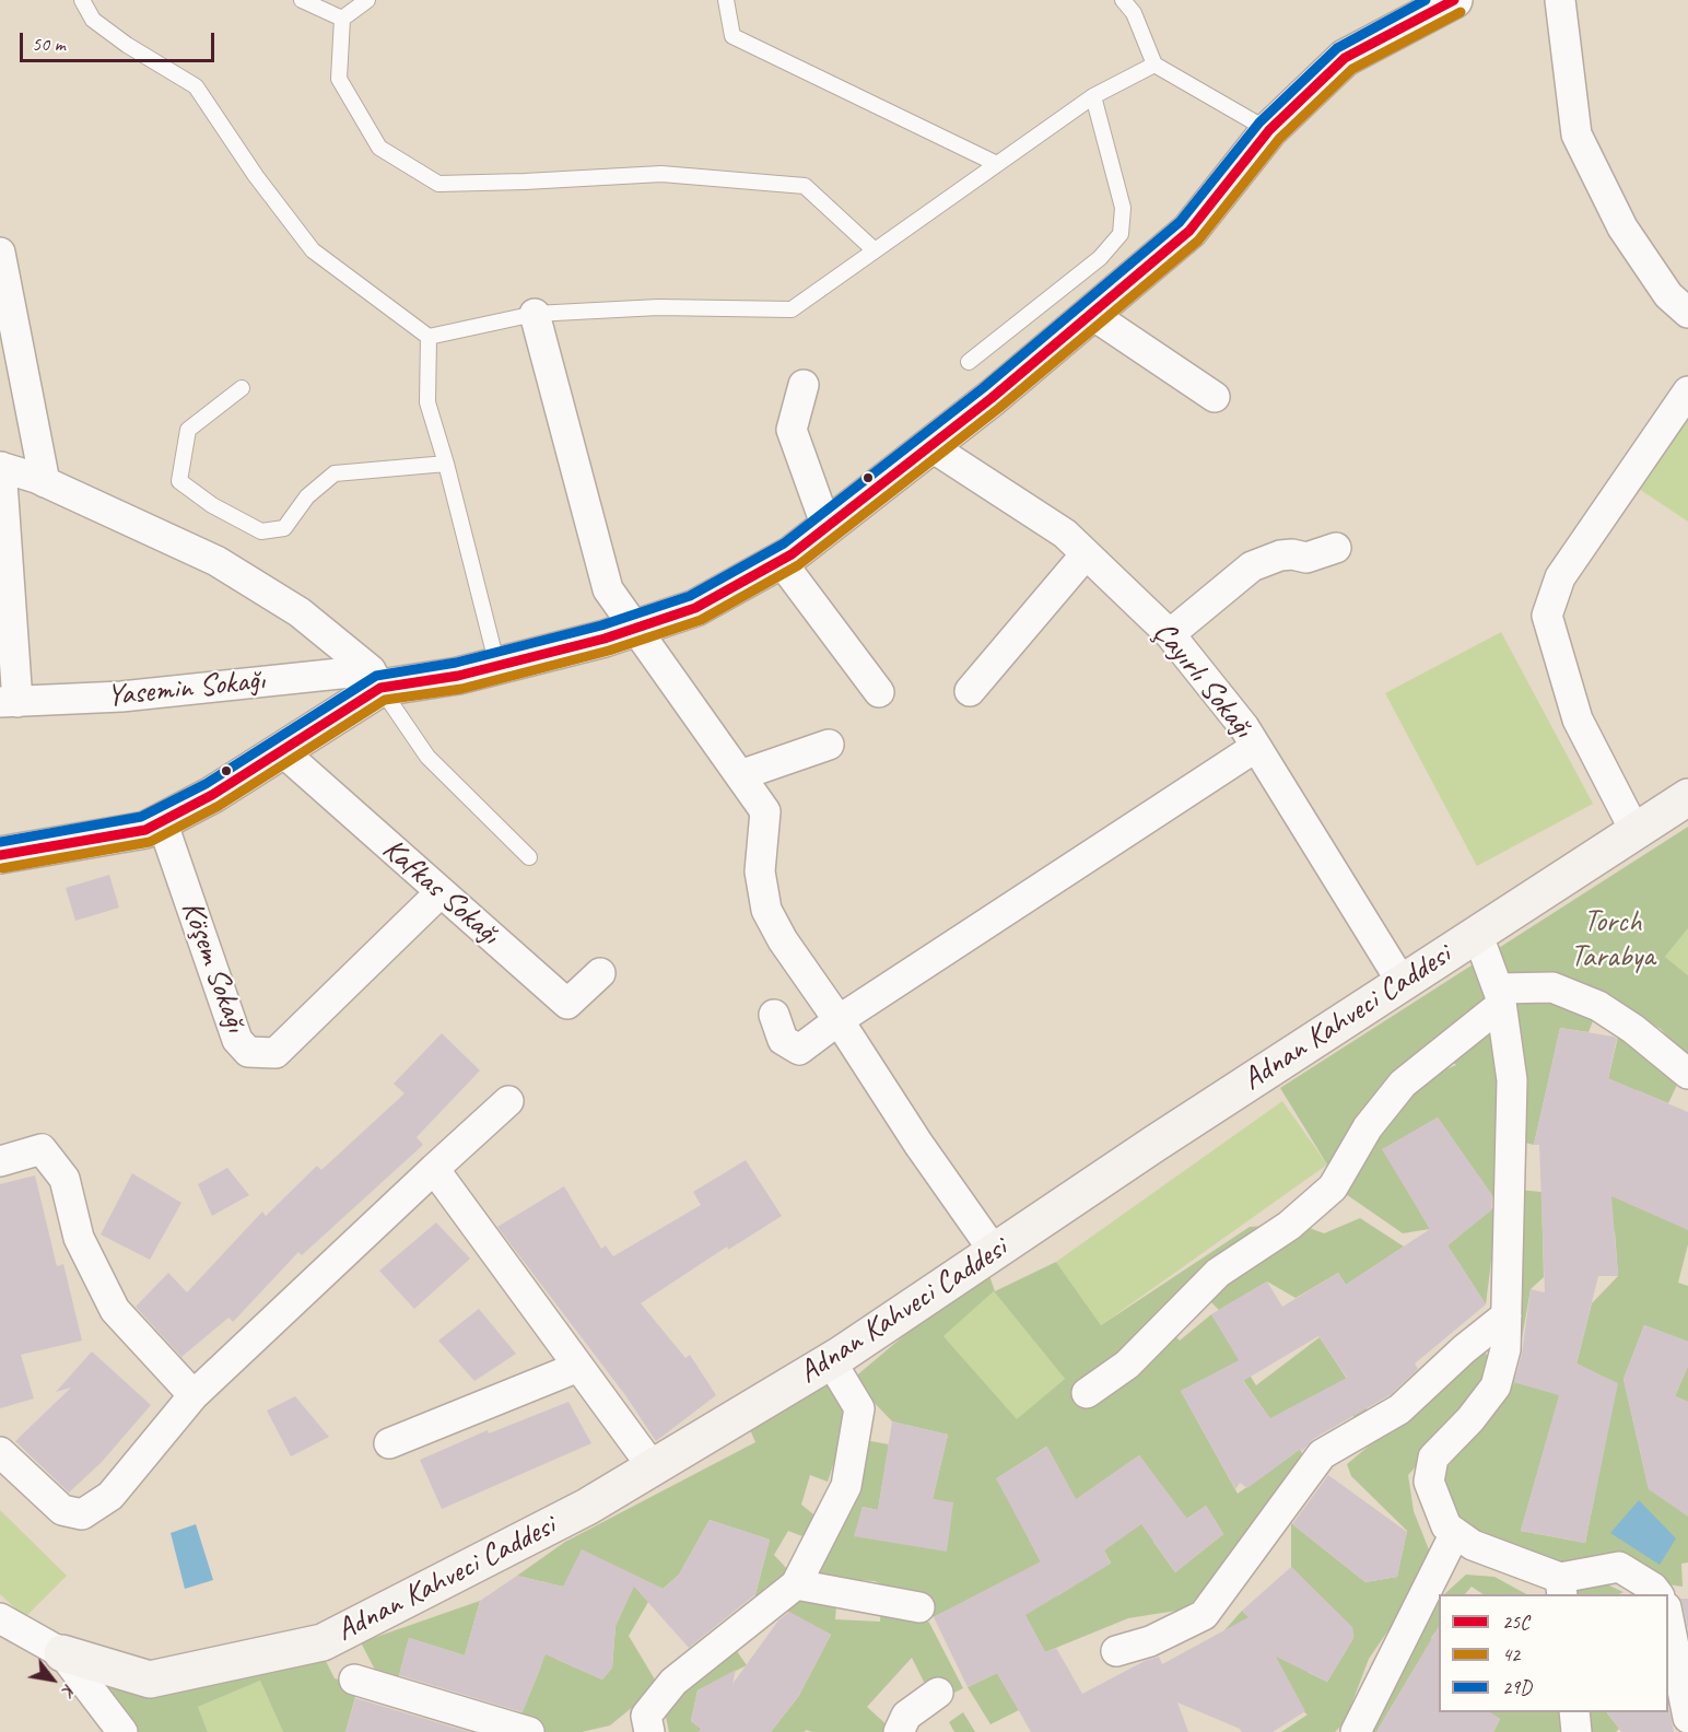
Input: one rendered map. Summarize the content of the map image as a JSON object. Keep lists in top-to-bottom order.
{
  "streets": {
    "main road": ["Adnan Kahveci Caddesi"],
    "street": [
      "Çayırlı Sokağı",
      "Yasemin Sokağı",
      "Kafkas Sokağı",
      "Köşem Sokağı"
    ]
  },
  "crossings": [
    ["Çayırlı Sokağı", "Adnan Kahveci Caddesi"],
    ["Kafkas Sokağı", "Köşem Sokağı"]
  ],
  "parks": ["Torch Tarabya"],
  "lines": ["transit line 25C", "transit line 29D", "transit line 42"],
  "legend": ["25C", "42", "29D"],
  "scale_bar": "50 m",
  "north": "bottom right"
}
